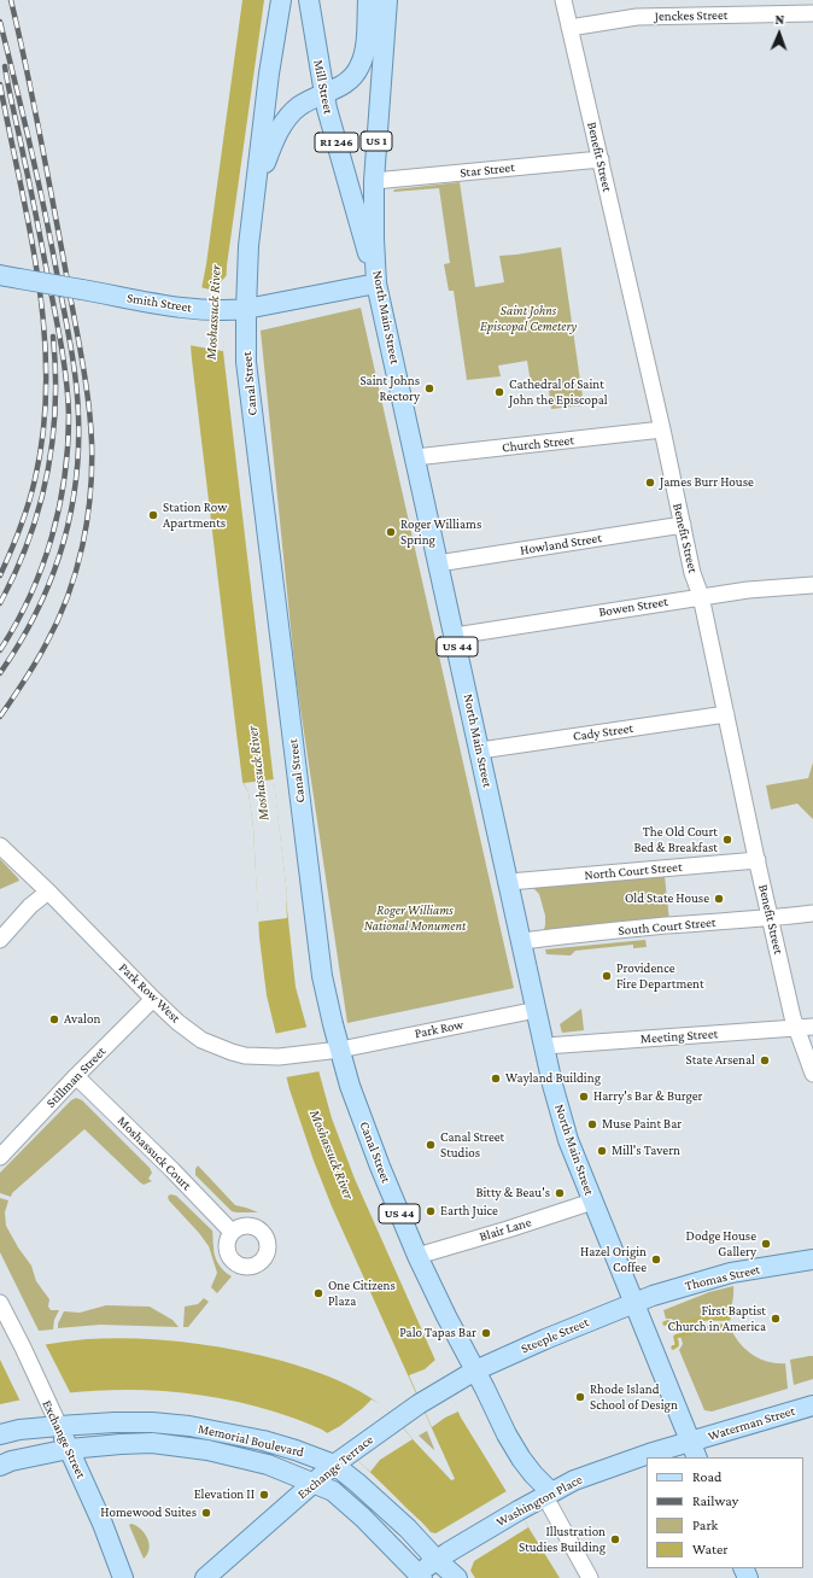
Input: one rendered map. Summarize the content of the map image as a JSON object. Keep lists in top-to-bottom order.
{
  "streets": {
    "main road": [
      "Mill Street",
      "US 1",
      "RI 246",
      "Smith Street",
      "North Main Street",
      "Canal Street",
      "US 44",
      "Thomas Street",
      "Steeple Street",
      "Waterman Street",
      "Exchange Street",
      "Memorial Boulevard",
      "Exchange Terrace",
      "Washington Place"
    ],
    "street": [
      "Jenckes Street",
      "Benefit Street",
      "Star Street",
      "Church Street",
      "Howland Street",
      "Bowen Street",
      "Cady Street",
      "North Court Street",
      "South Court Street",
      "Park Row West",
      "Park Row",
      "Meeting Street",
      "Stillman Street",
      "Moshassuck Court",
      "Blair Lane"
    ]
  },
  "crossings": [
    ["Jenckes Street", "Benefit Street"],
    ["Mill Street", "Smith Street"],
    ["Mill Street", "North Main Street"],
    ["Benefit Street", "Star Street"],
    ["Benefit Street", "Church Street"],
    ["Benefit Street", "Howland Street"],
    ["Benefit Street", "Bowen Street"],
    ["Benefit Street", "Cady Street"],
    ["Benefit Street", "North Court Street"],
    ["Benefit Street", "South Court Street"],
    ["Benefit Street", "Meeting Street"],
    ["Star Street", "North Main Street"],
    ["Smith Street", "North Main Street"],
    ["Smith Street", "Canal Street"],
    ["North Main Street", "Church Street"],
    ["North Main Street", "Howland Street"],
    ["North Main Street", "Bowen Street"],
    ["North Main Street", "Cady Street"],
    ["North Main Street", "North Court Street"],
    ["North Main Street", "South Court Street"],
    ["North Main Street", "Park Row"],
    ["North Main Street", "Meeting Street"],
    ["North Main Street", "Blair Lane"],
    ["North Main Street", "Thomas Street"],
    ["North Main Street", "Steeple Street"],
    ["North Main Street", "Waterman Street"],
    ["North Main Street", "Washington Place"],
    ["Canal Street", "Park Row West"],
    ["Canal Street", "Park Row"],
    ["Canal Street", "Blair Lane"],
    ["Canal Street", "Steeple Street"],
    ["Canal Street", "Exchange Terrace"],
    ["Canal Street", "Washington Place"],
    ["Park Row West", "Park Row"],
    ["Park Row West", "Stillman Street"],
    ["Stillman Street", "Moshassuck Court"],
    ["Thomas Street", "Steeple Street"],
    ["Steeple Street", "Exchange Terrace"],
    ["Waterman Street", "Washington Place"],
    ["Exchange Street", "Memorial Boulevard"],
    ["Memorial Boulevard", "Exchange Terrace"],
    ["Memorial Boulevard", "Washington Place"]
  ],
  "water": ["Moshassuck River"],
  "parks": ["Saint Johns Episcopal Cemetery", "Roger Williams National Monument"],
  "places": [
    "Saint Johns Rectory",
    "Cathedral of Saint John the Episcopal",
    "James Burr House",
    "Station Row Apartments",
    "Roger Williams Spring",
    "The Old Court Bed & Breakfast",
    "Old State House",
    "Providence Fire Department",
    "Avalon",
    "State Arsenal",
    "Wayland Building",
    "Harry's Bar & Burger",
    "Muse Paint Bar",
    "Canal Street Studios",
    "Mill's Tavern",
    "Bitty & Beau's",
    "Earth Juice",
    "Dodge House Gallery",
    "Hazel Origin Coffee",
    "One Citizens Plaza",
    "First Baptist Church in America",
    "Palo Tapas Bar",
    "Rhode Island School of Design",
    "Elevation II",
    "Homewood Suites",
    "Illustration Studies Building"
  ],
  "legend": [
    "Road",
    "Railway",
    "Park",
    "Water"
  ],
  "north": "top"
}
